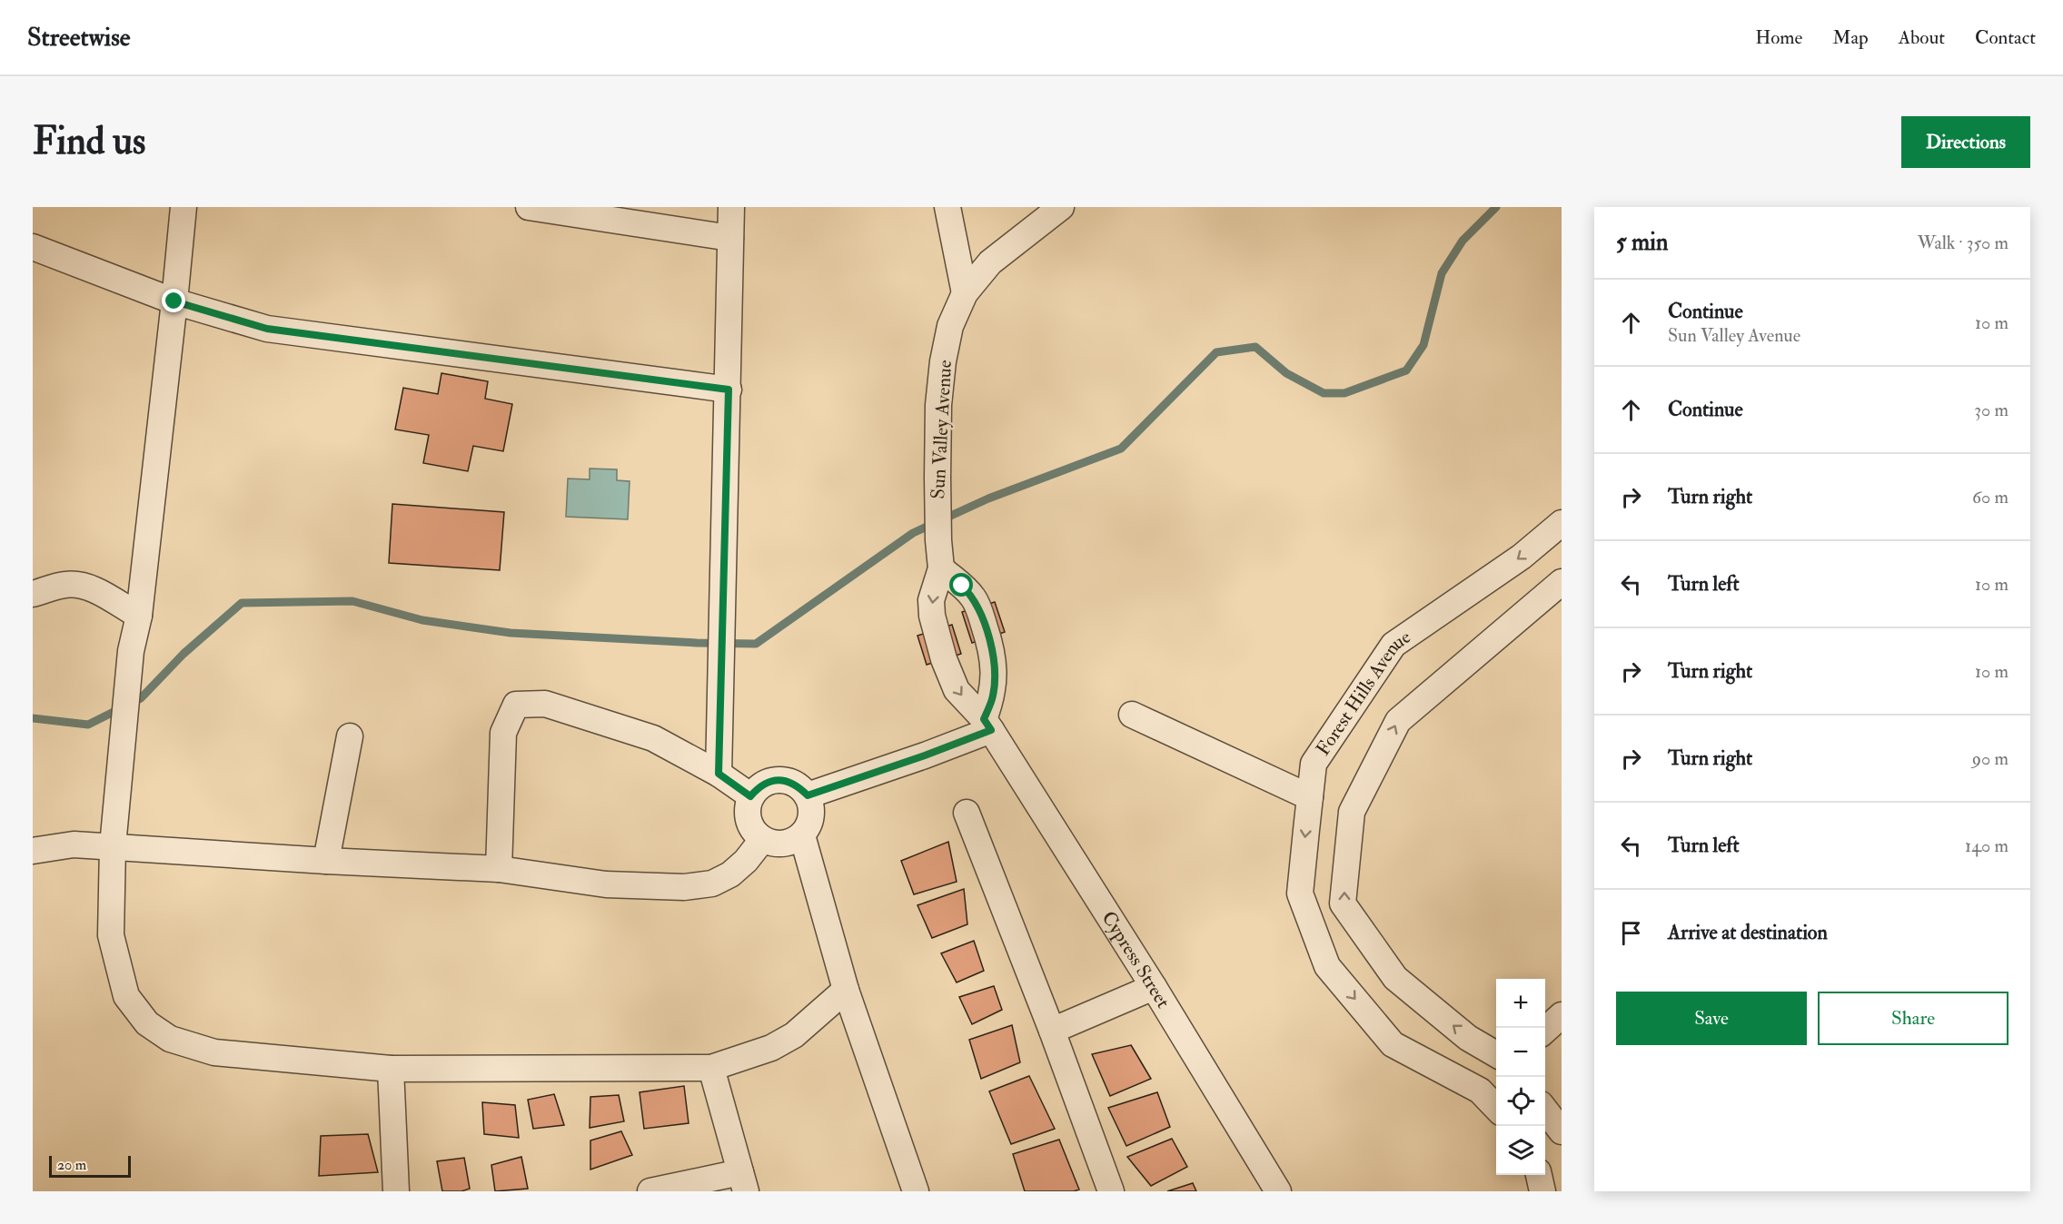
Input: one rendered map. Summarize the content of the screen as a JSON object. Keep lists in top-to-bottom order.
{
  "streets": {
    "street": ["Sun Valley Avenue", "Forest Hills Avenue", "Cypress Street"]
  },
  "crossings": [
    ["Sun Valley Avenue", "Cypress Street"]
  ],
  "scale_bar": "20 m",
  "page": {
    "header": "Streetwise",
    "nav": [
      "Home",
      "Map",
      "About",
      "Contact"
    ],
    "buttons": [
      "Directions",
      ["Save", "Share"]
    ],
    "title": "Find us",
    "heading": ["5 min", "Walk · 350 m"],
    "list": [
      ["Continue", "Sun Valley Avenue", "10 m"],
      ["Continue", "30 m"],
      ["Turn right", "60 m"],
      ["Turn left", "10 m"],
      ["Turn right", "10 m"],
      ["Turn right", "90 m"],
      ["Turn left", "140 m"],
      "Arrive at destination"
    ],
    "map_buttons": ["+", "−"],
    "scale": "20 m"
  }
}
